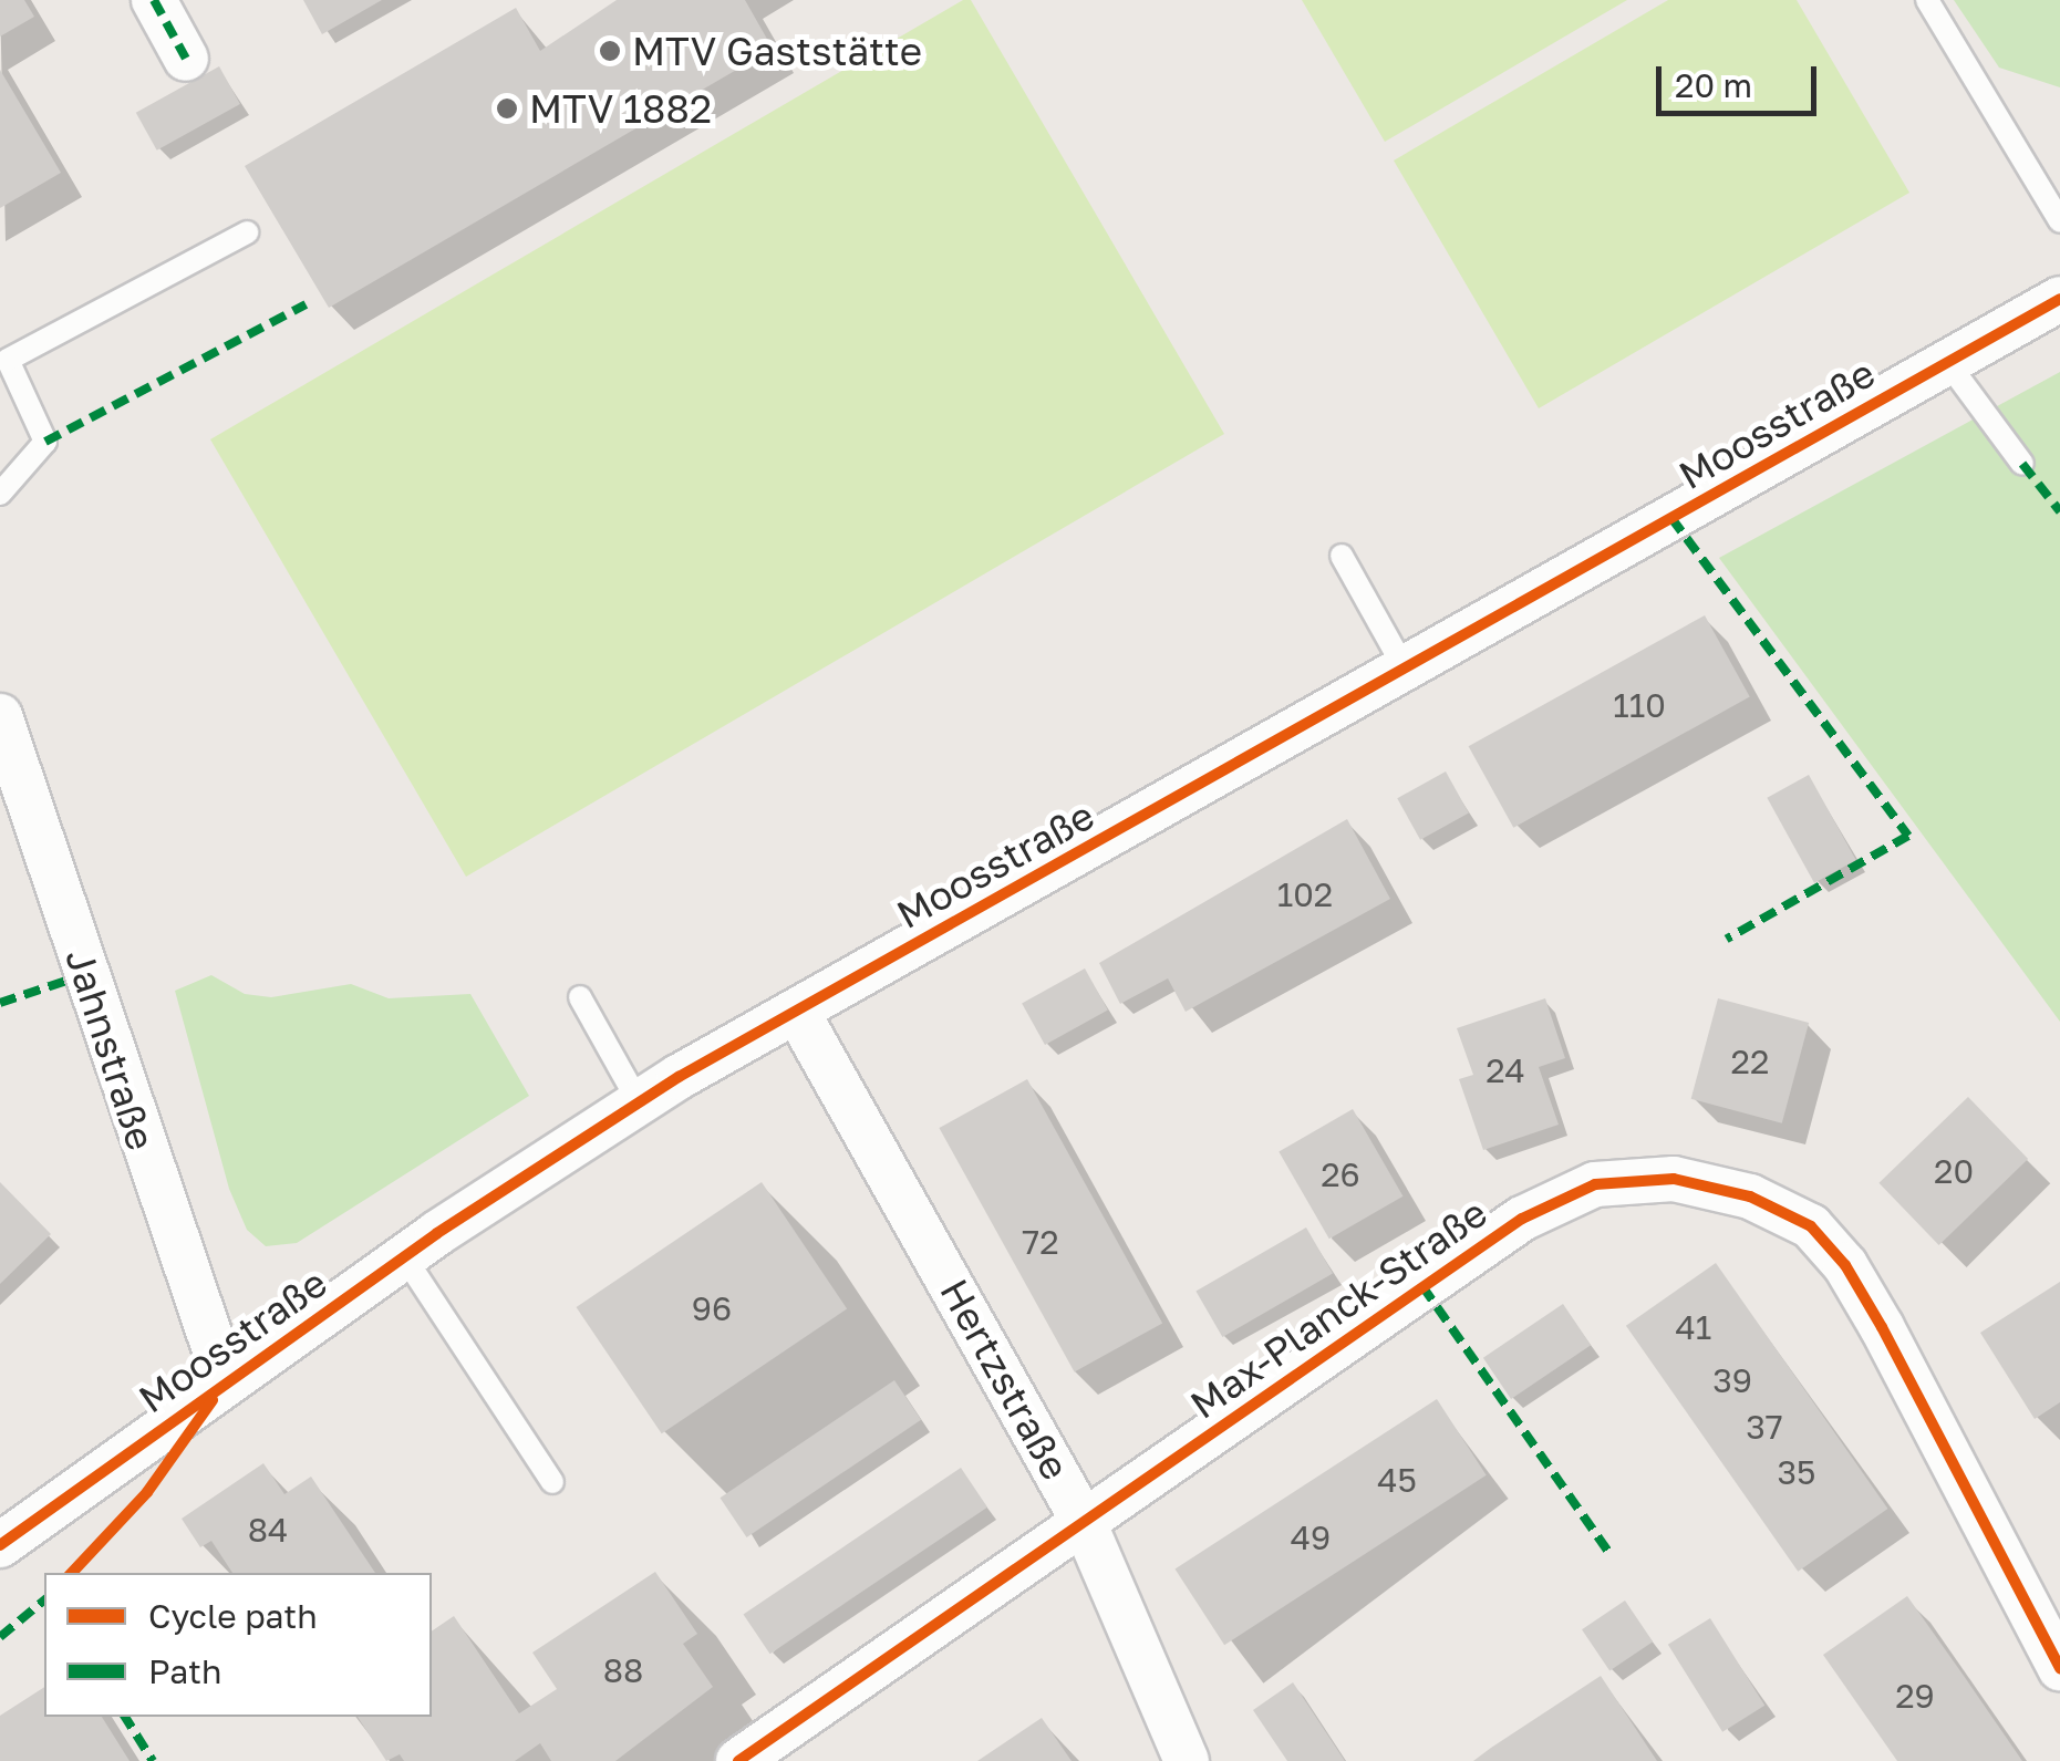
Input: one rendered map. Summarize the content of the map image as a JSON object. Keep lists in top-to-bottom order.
{
  "streets": {
    "street": [
      "Moosstraße",
      "Jahnstraße",
      "Max-Planck-Straße",
      "Hertzstraße"
    ]
  },
  "crossings": [
    ["Moosstraße", "Jahnstraße"],
    ["Moosstraße", "Hertzstraße"],
    ["Max-Planck-Straße", "Hertzstraße"]
  ],
  "places": ["MTV Gaststätte", "MTV 1882"],
  "house_numbers": [
    "110",
    "102",
    "22",
    "24",
    "20",
    "26",
    "72",
    "96",
    "41",
    "39",
    "37",
    "35",
    "45",
    "84",
    "49",
    "88",
    "29"
  ],
  "legend": ["Cycle path", "Path"],
  "scale_bar": "20 m"
}
